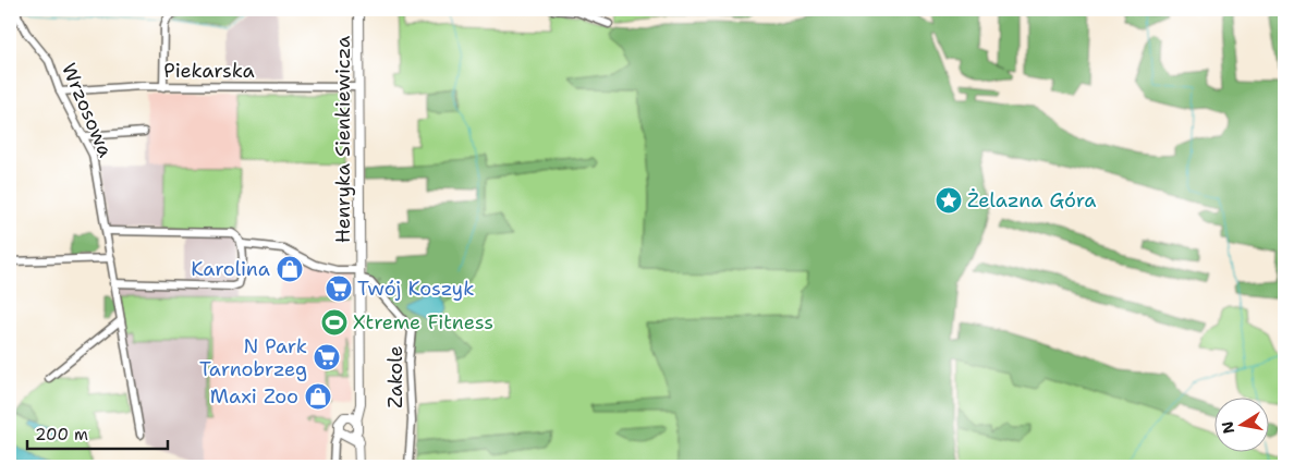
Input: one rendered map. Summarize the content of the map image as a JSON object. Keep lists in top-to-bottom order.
{
  "streets": {
    "main road": ["Henryka Sienkiewicza"],
    "street": ["Piekarska", "Wrzosowa", "Zakole"]
  },
  "crossings": [
    ["Piekarska", "Wrzosowa"],
    ["Piekarska", "Henryka Sienkiewicza"],
    ["Henryka Sienkiewicza", "Zakole"]
  ],
  "places": {
    "place": ["Żelazna Góra"],
    "shop": ["Karolina", "Maxi Zoo"],
    "supermarket": ["Twój Koszyk", "N Park Tarnobrzeg"],
    "sports": ["Xtreme Fitness"]
  },
  "scale_bar": "200 m",
  "north": "left"
}
